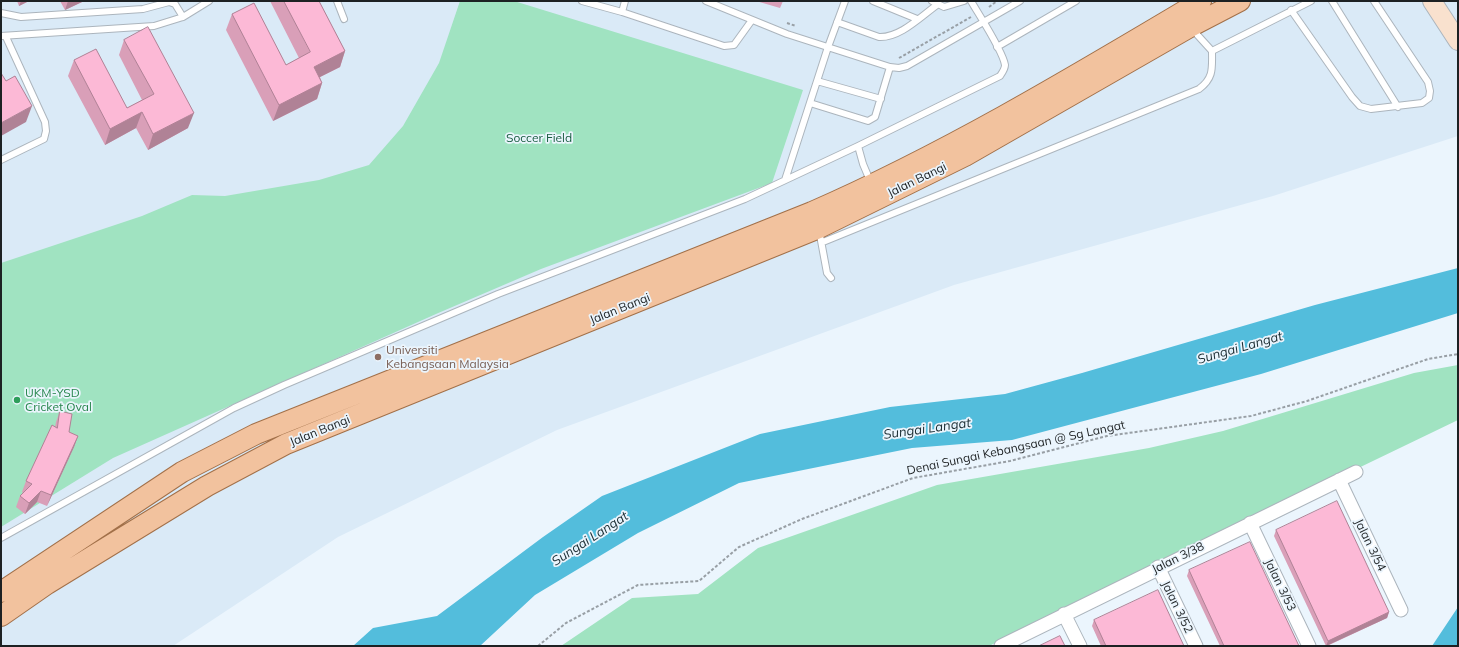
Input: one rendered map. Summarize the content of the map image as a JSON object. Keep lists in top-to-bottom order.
{
  "streets": {
    "main road": ["Jalan Bangi"],
    "street": [
      "Jalan 3/54",
      "Jalan 3/38",
      "Jalan 3/53",
      "Jalan 3/52"
    ],
    "path": ["Denai Sungai Kebangsaan @ Sg Langat"]
  },
  "crossings": [
    ["Jalan 3/54", "Jalan 3/38"],
    ["Jalan 3/38", "Jalan 3/53"],
    ["Jalan 3/38", "Jalan 3/52"]
  ],
  "water": ["Sungai Langat"],
  "parks": ["Soccer Field"],
  "places": ["Universiti Kebangsaan Malaysia", "UKM-YSD Cricket Oval"]
}
